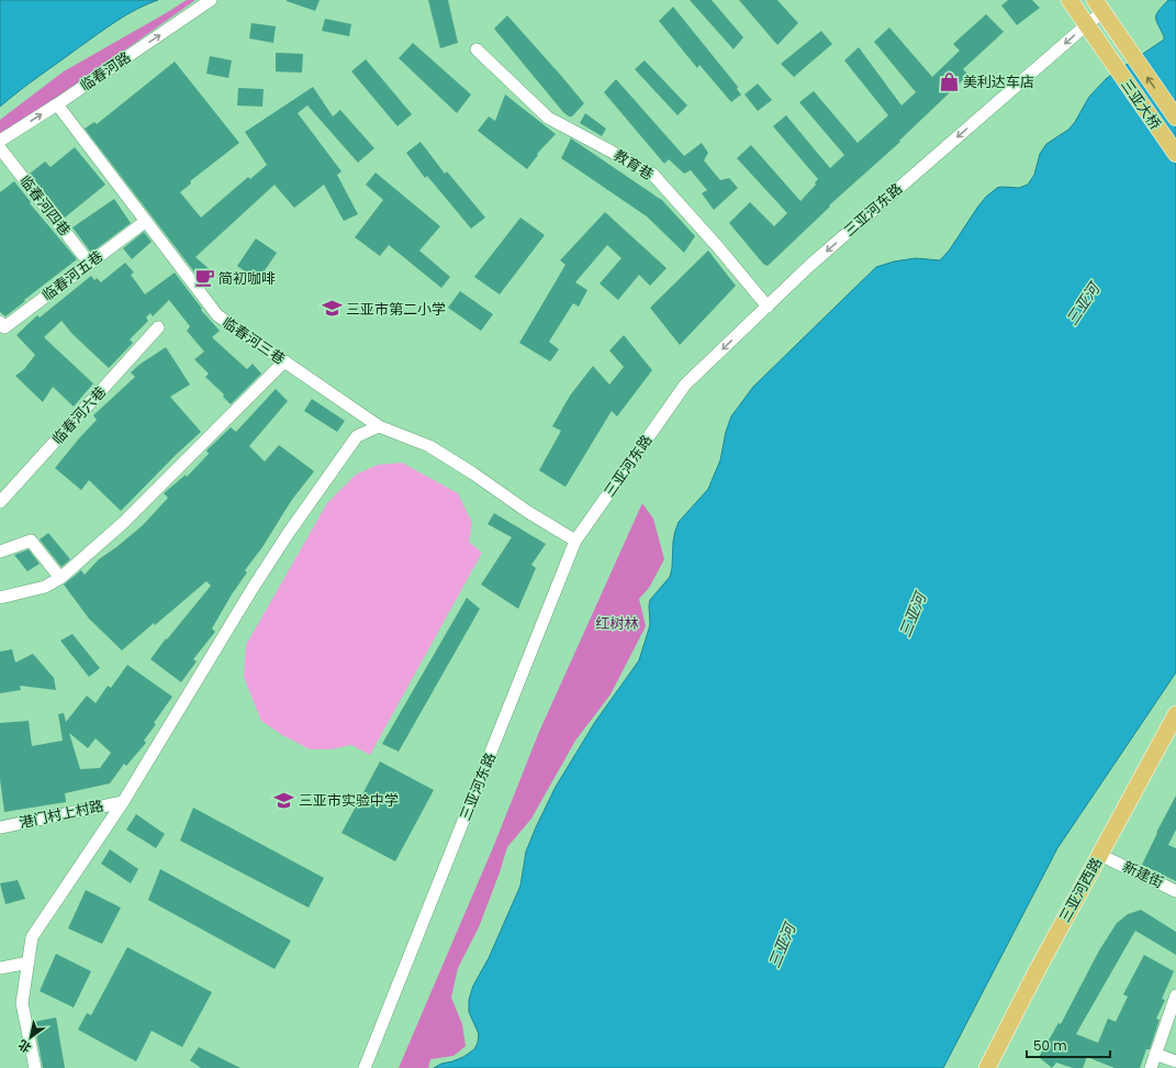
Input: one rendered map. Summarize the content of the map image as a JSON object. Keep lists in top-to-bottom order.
{
  "streets": {
    "main road": ["三亚大桥", "三亚河西路"],
    "street": [
      "临春河路",
      "教育巷",
      "临春河四巷",
      "三亚河东路",
      "临春河五巷",
      "临春河三巷",
      "临春河六巷",
      "港门村上村路",
      "新建街"
    ]
  },
  "crossings": [
    ["临春河路", "临春河三巷"],
    ["三亚大桥", "三亚河东路"],
    ["教育巷", "三亚河东路"],
    ["临春河四巷", "临春河五巷"],
    ["三亚河东路", "临春河三巷"],
    ["临春河五巷", "临春河三巷"],
    ["新建街", "三亚河西路"]
  ],
  "one_way": ["临春河路", "三亚河东路"],
  "water": ["三亚河"],
  "parks": ["红树林"],
  "places": {
    "shop": ["美利达车店"],
    "cafe": ["简初咖啡"],
    "school or university": ["三亚市第二小学", "三亚市实验中学"]
  },
  "scale_bar": "50 m",
  "north": "bottom left"
}
